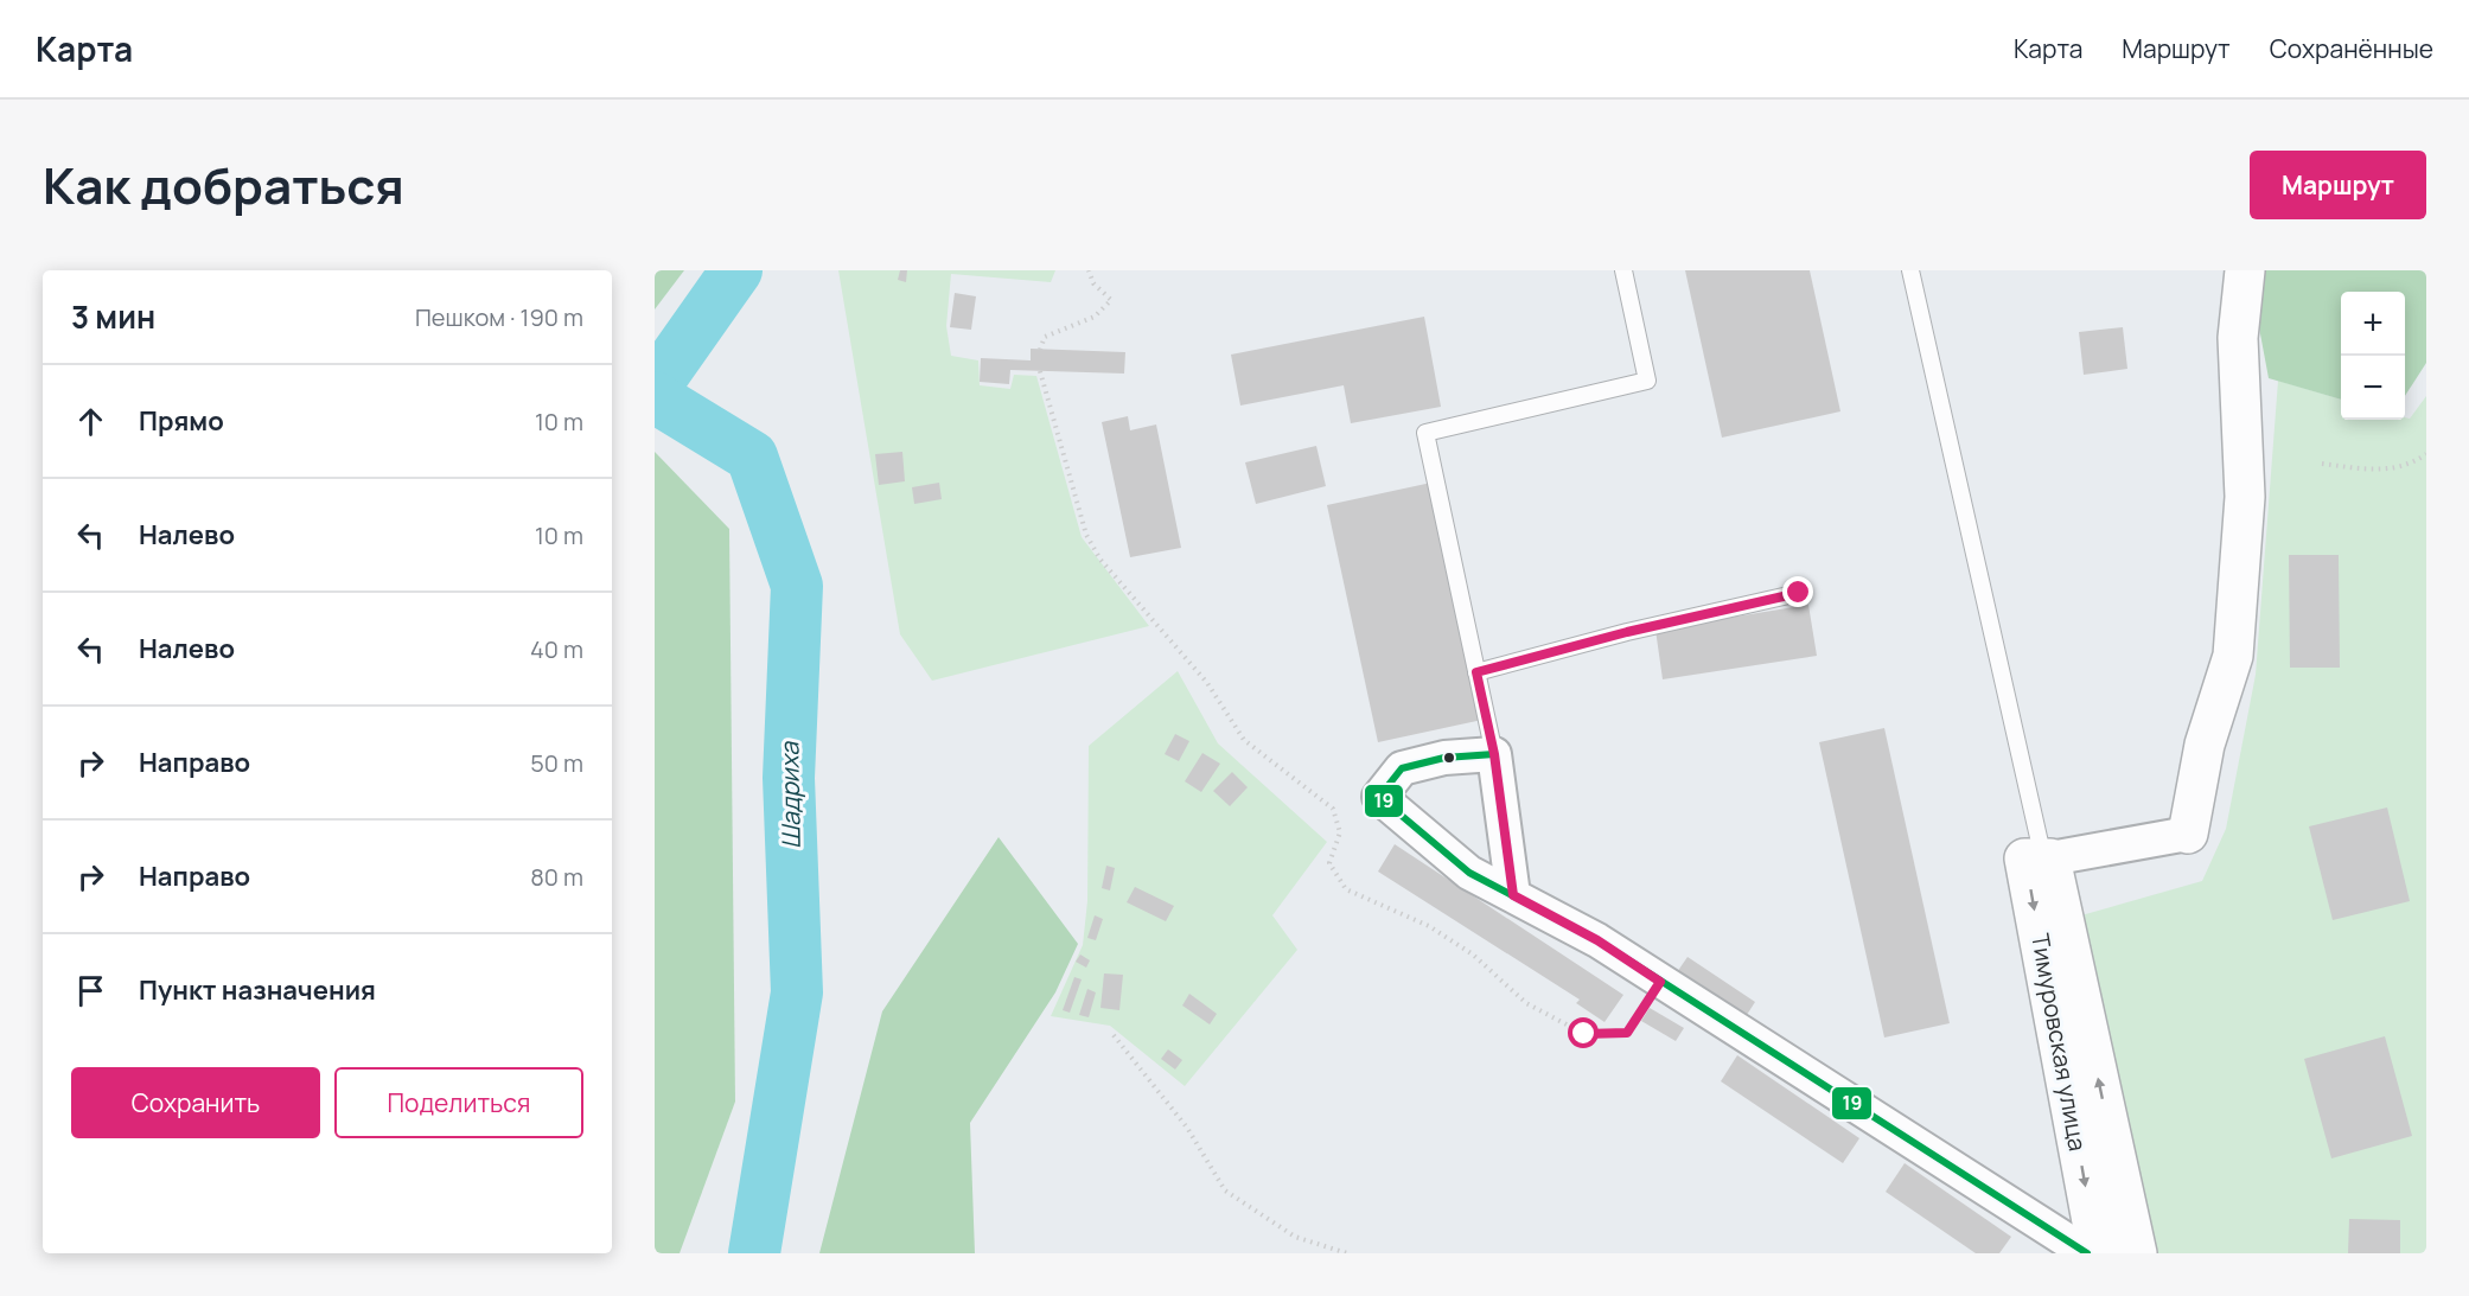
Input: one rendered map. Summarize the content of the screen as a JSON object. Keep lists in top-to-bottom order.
{
  "streets": {
    "street": ["Тимуровская улица"]
  },
  "water": ["Шадриха"],
  "lines": ["transit line 19"],
  "page": {
    "header": "Карта",
    "nav": ["Карта", "Маршрут", "Сохранённые"],
    "title": "Как добраться",
    "buttons": [
      "Маршрут",
      ["Сохранить", "Поделиться"]
    ],
    "heading": ["3 мин", "Пешком · 190 m"],
    "map_buttons": ["+", "−"],
    "list": [
      ["Прямо", "10 m"],
      ["Налево", "10 m"],
      ["Налево", "40 m"],
      ["Направо", "50 m"],
      ["Направо", "80 m"],
      "Пункт назначения"
    ]
  }
}
